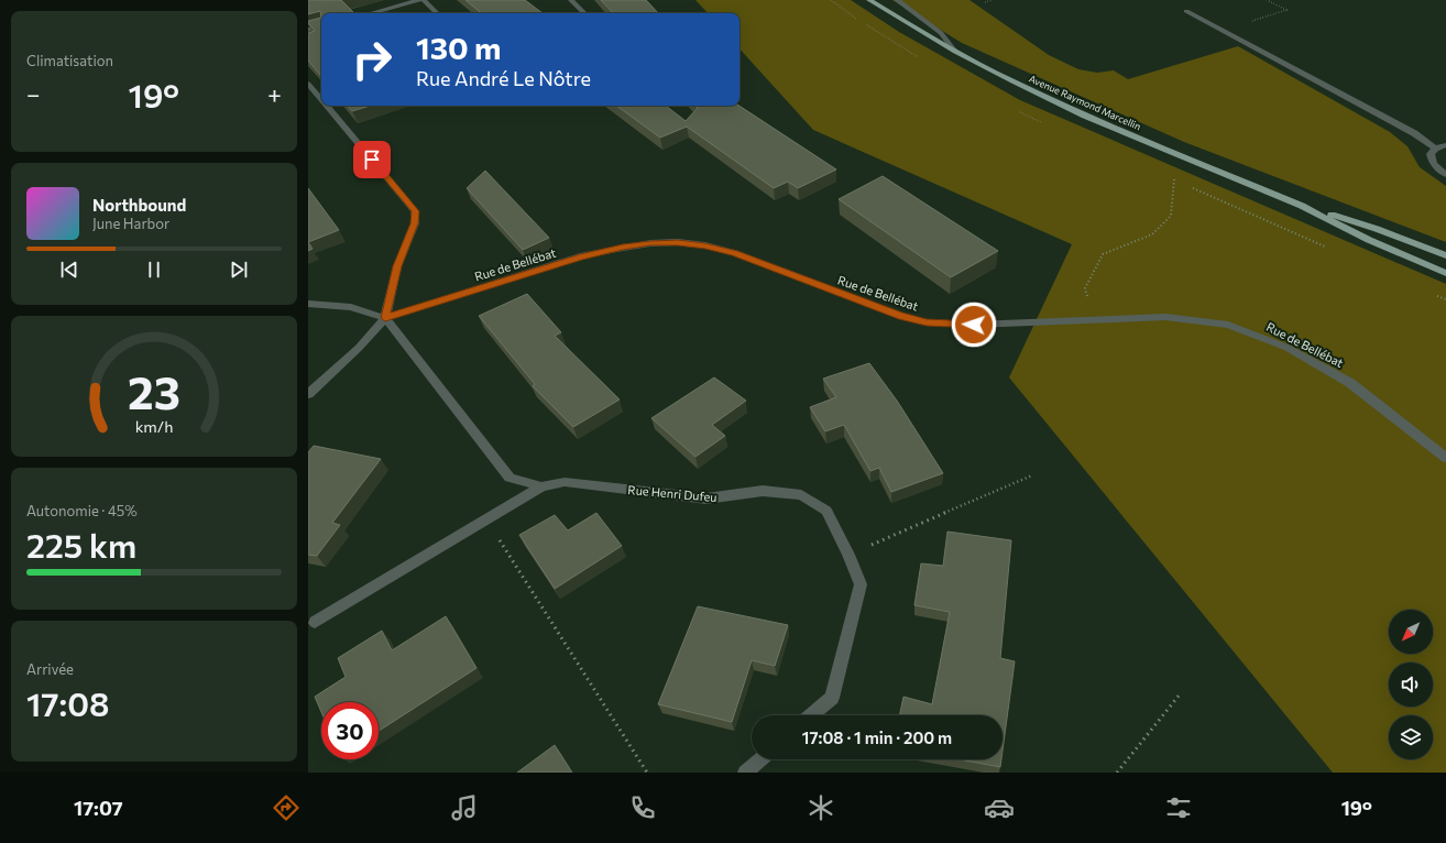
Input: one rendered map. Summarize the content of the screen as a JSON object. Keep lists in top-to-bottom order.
{
  "streets": {
    "main road": ["Avenue Raymond Marcellin"],
    "street": ["Rue de Bellébat", "Rue Henri Dufeu"]
  },
  "crossings": [
    ["Rue de Bellébat", "Rue Henri Dufeu"]
  ],
  "north": "bottom left",
  "page": {
    "tile": [
      "Climatisation",
      ["Autonomie · 45%", "225 km"],
      ["Arrivée", "17:08"]
    ],
    "turn": ["130 m", "Rue André Le Nôtre"],
    "heat": ["−", "19°", "+"],
    "song": ["Northbound", "June Harbor"],
    "limit": "30",
    "trip": "17:08 · 1 min · 200 m",
    "tabs": ["17:07", "19°"],
    "gauge": ["23", "km/h"]
  }
}
